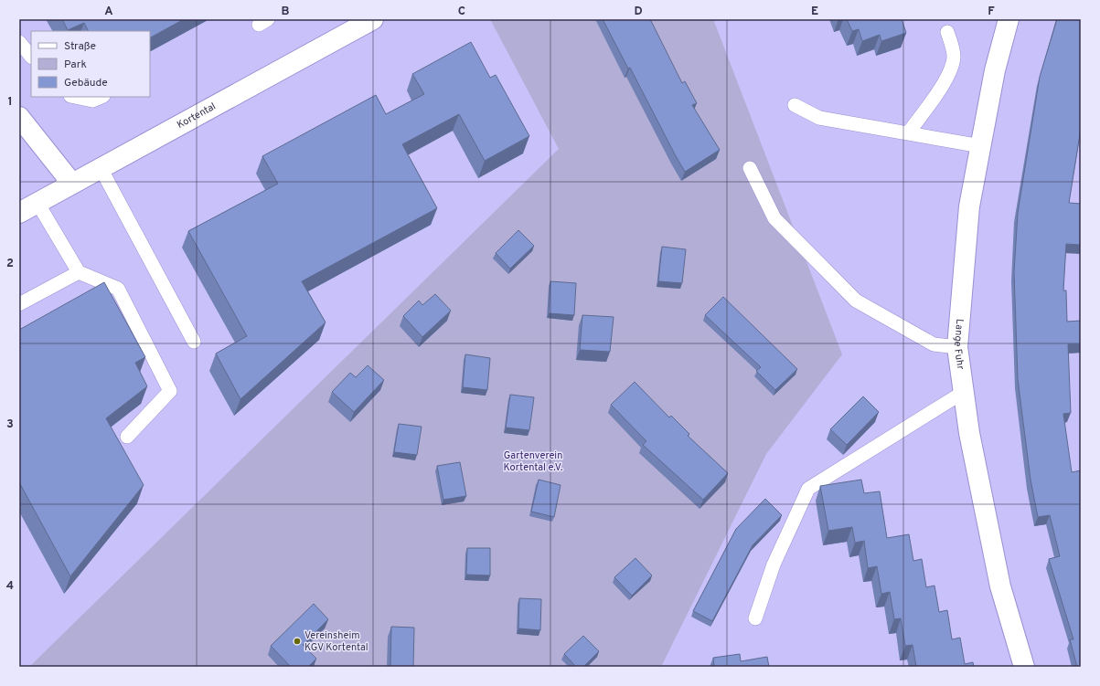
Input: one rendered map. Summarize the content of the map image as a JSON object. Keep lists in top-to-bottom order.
{
  "streets": {
    "street": ["Kortental", "Lange Fuhr"]
  },
  "parks": ["Gartenverein Kortental e.V."],
  "places": ["Vereinsheim KGV Kortental"],
  "legend": ["Straße", "Park", "Gebäude"],
  "grid": {
    "columns": [
      "A",
      "B",
      "C",
      "D",
      "E",
      "F"
    ],
    "rows": [
      "1",
      "2",
      "3",
      "4"
    ]
  }
}
